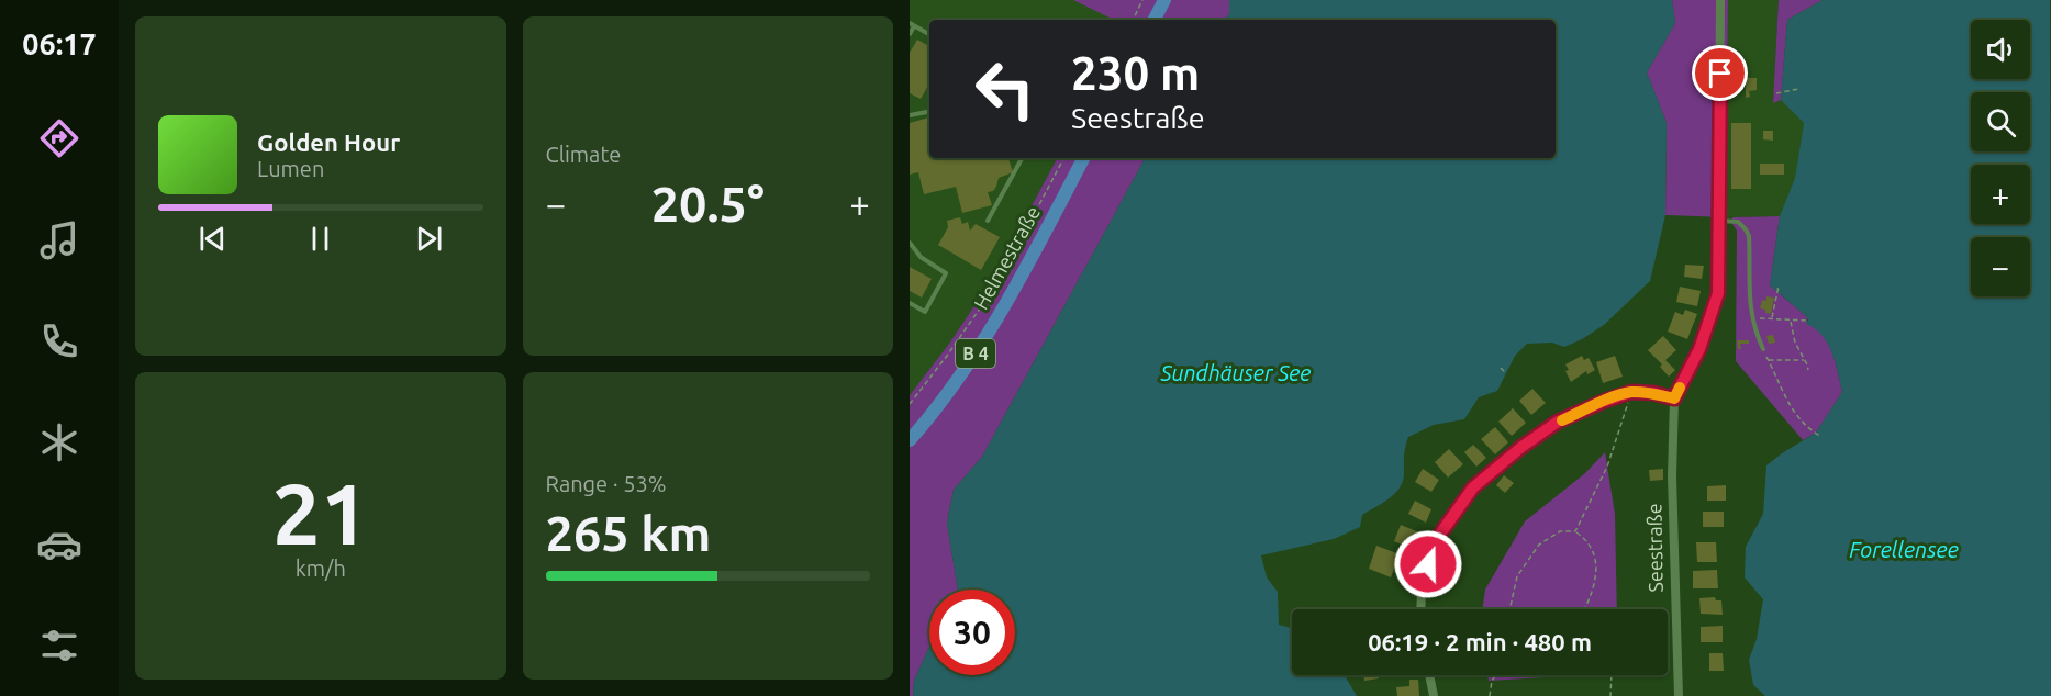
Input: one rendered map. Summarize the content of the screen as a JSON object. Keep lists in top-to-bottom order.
{
  "streets": {
    "main road": ["Helmestraße", "B 4"],
    "street": ["Seestraße"]
  },
  "water": ["Sundhäuser See", "Forellensee"],
  "page": {
    "tabs": "06:17",
    "tile": [
      "Climate",
      ["21", "km/h"],
      ["Range · 53%", "265 km"]
    ],
    "map_buttons": ["+", "−"],
    "turn": ["230 m", "Seestraße"],
    "song": ["Golden Hour", "Lumen"],
    "heat": ["−", "20.5°", "+"],
    "limit": "30",
    "trip": "06:19 · 2 min · 480 m"
  }
}
